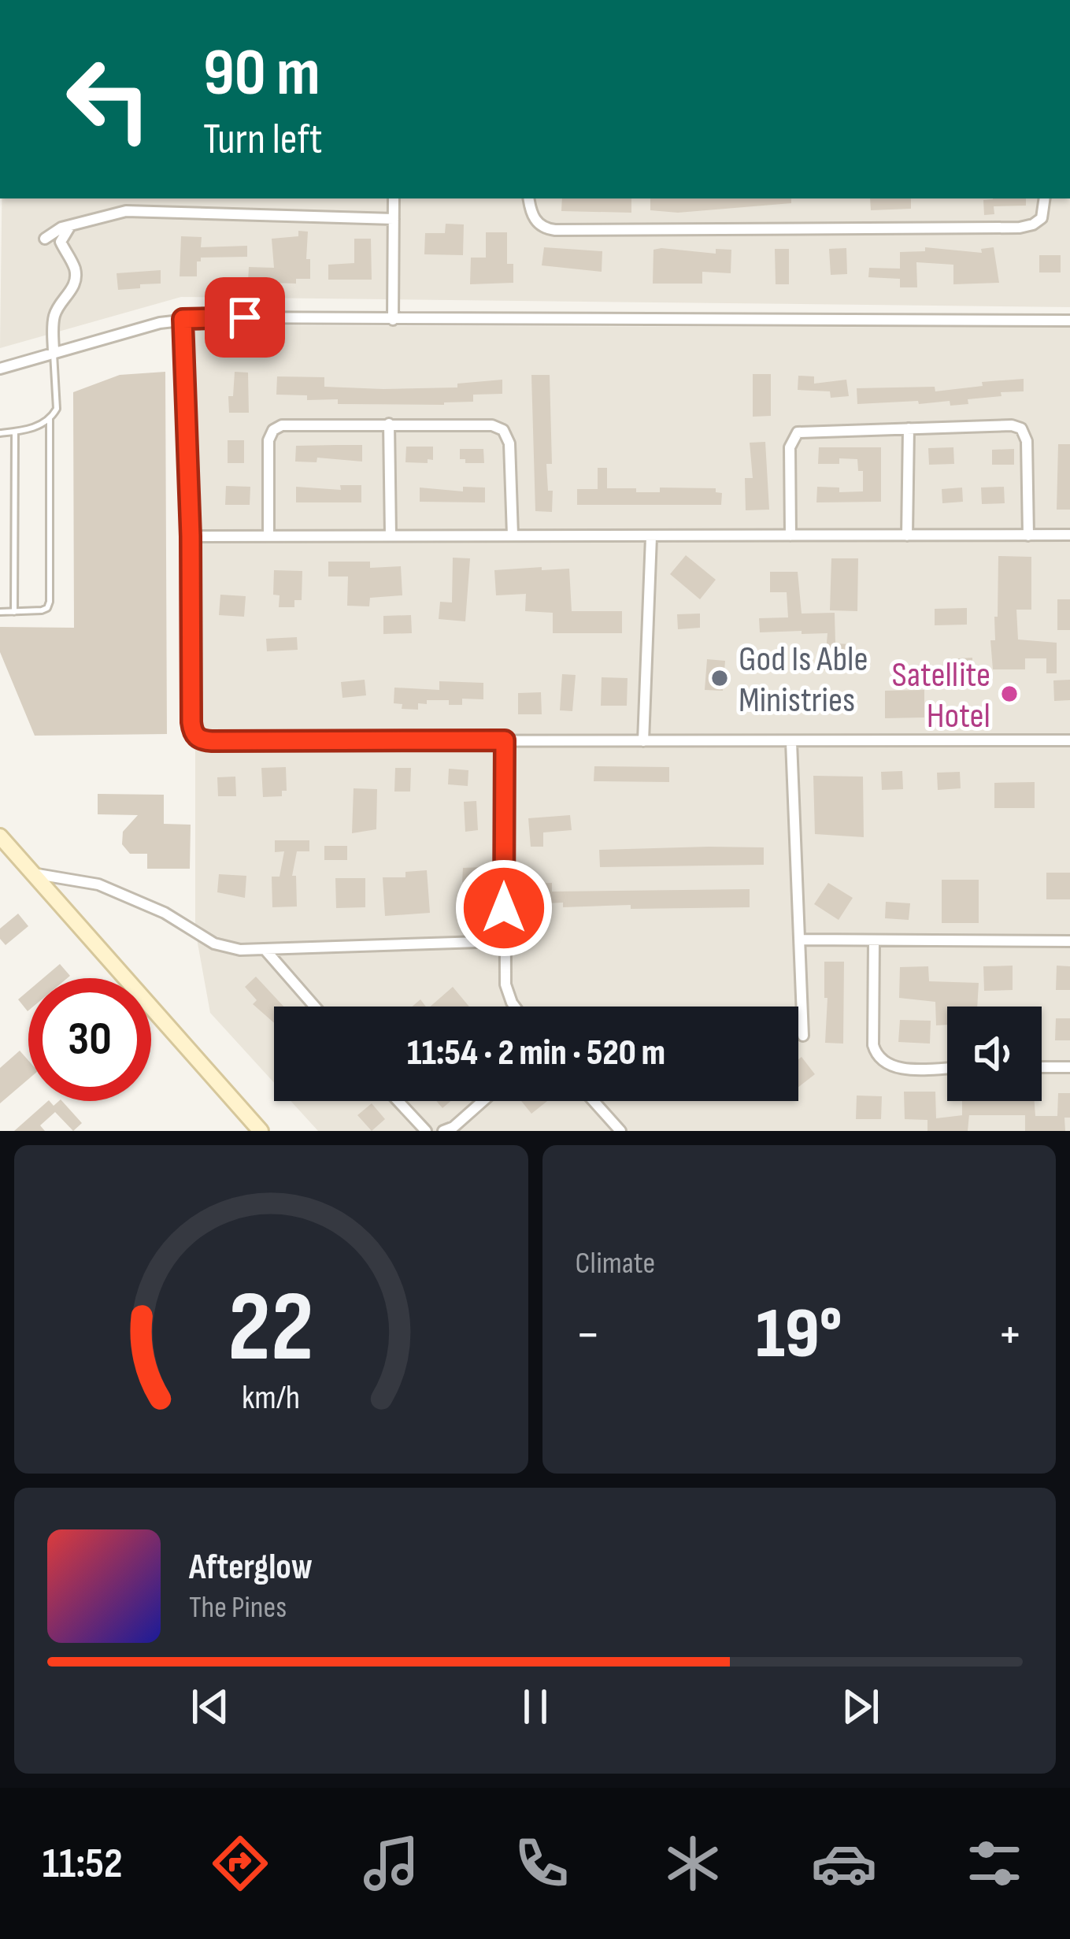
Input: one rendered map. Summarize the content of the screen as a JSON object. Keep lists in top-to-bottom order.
{
  "places": ["God Is Able Ministries", "Satellite Hotel"],
  "page": {
    "turn": ["90 m", "Turn left"],
    "limit": "30",
    "trip": "11:54 · 2 min · 520 m",
    "tile": "Climate",
    "heat": ["−", "19°", "+"],
    "song": ["Afterglow", "The Pines"],
    "tabs": "11:52",
    "gauge": ["22", "km/h"]
  }
}
